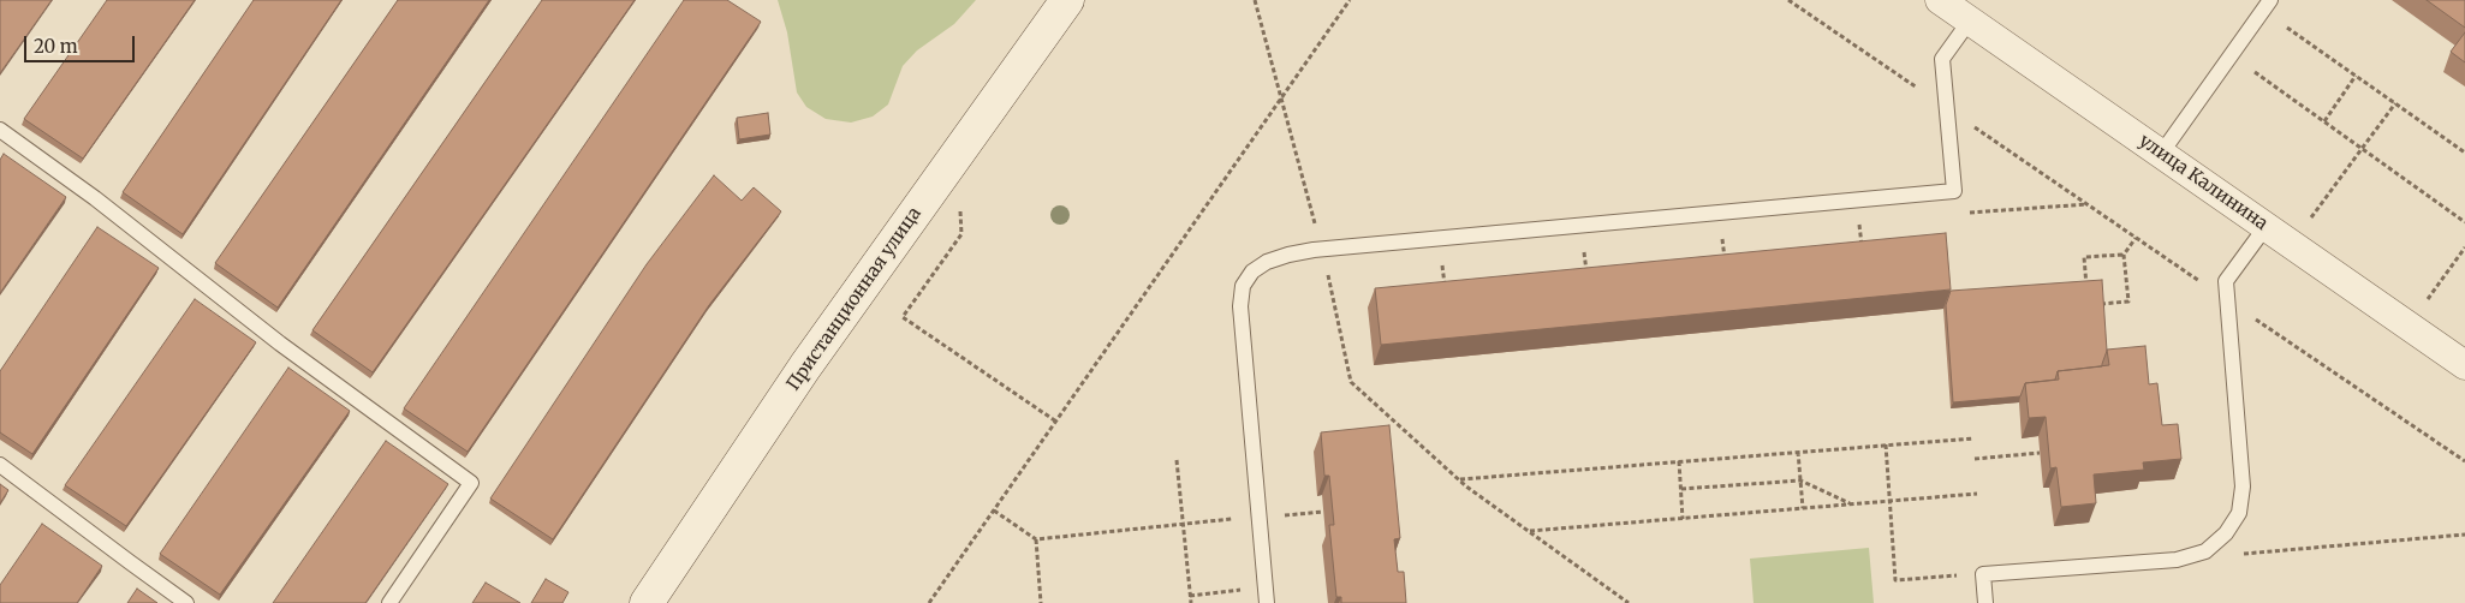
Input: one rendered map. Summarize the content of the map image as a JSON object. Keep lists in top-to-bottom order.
{
  "streets": {
    "main road": ["Пристанционная улица"],
    "street": ["улица Калинина"]
  },
  "scale_bar": "20 m"
}
